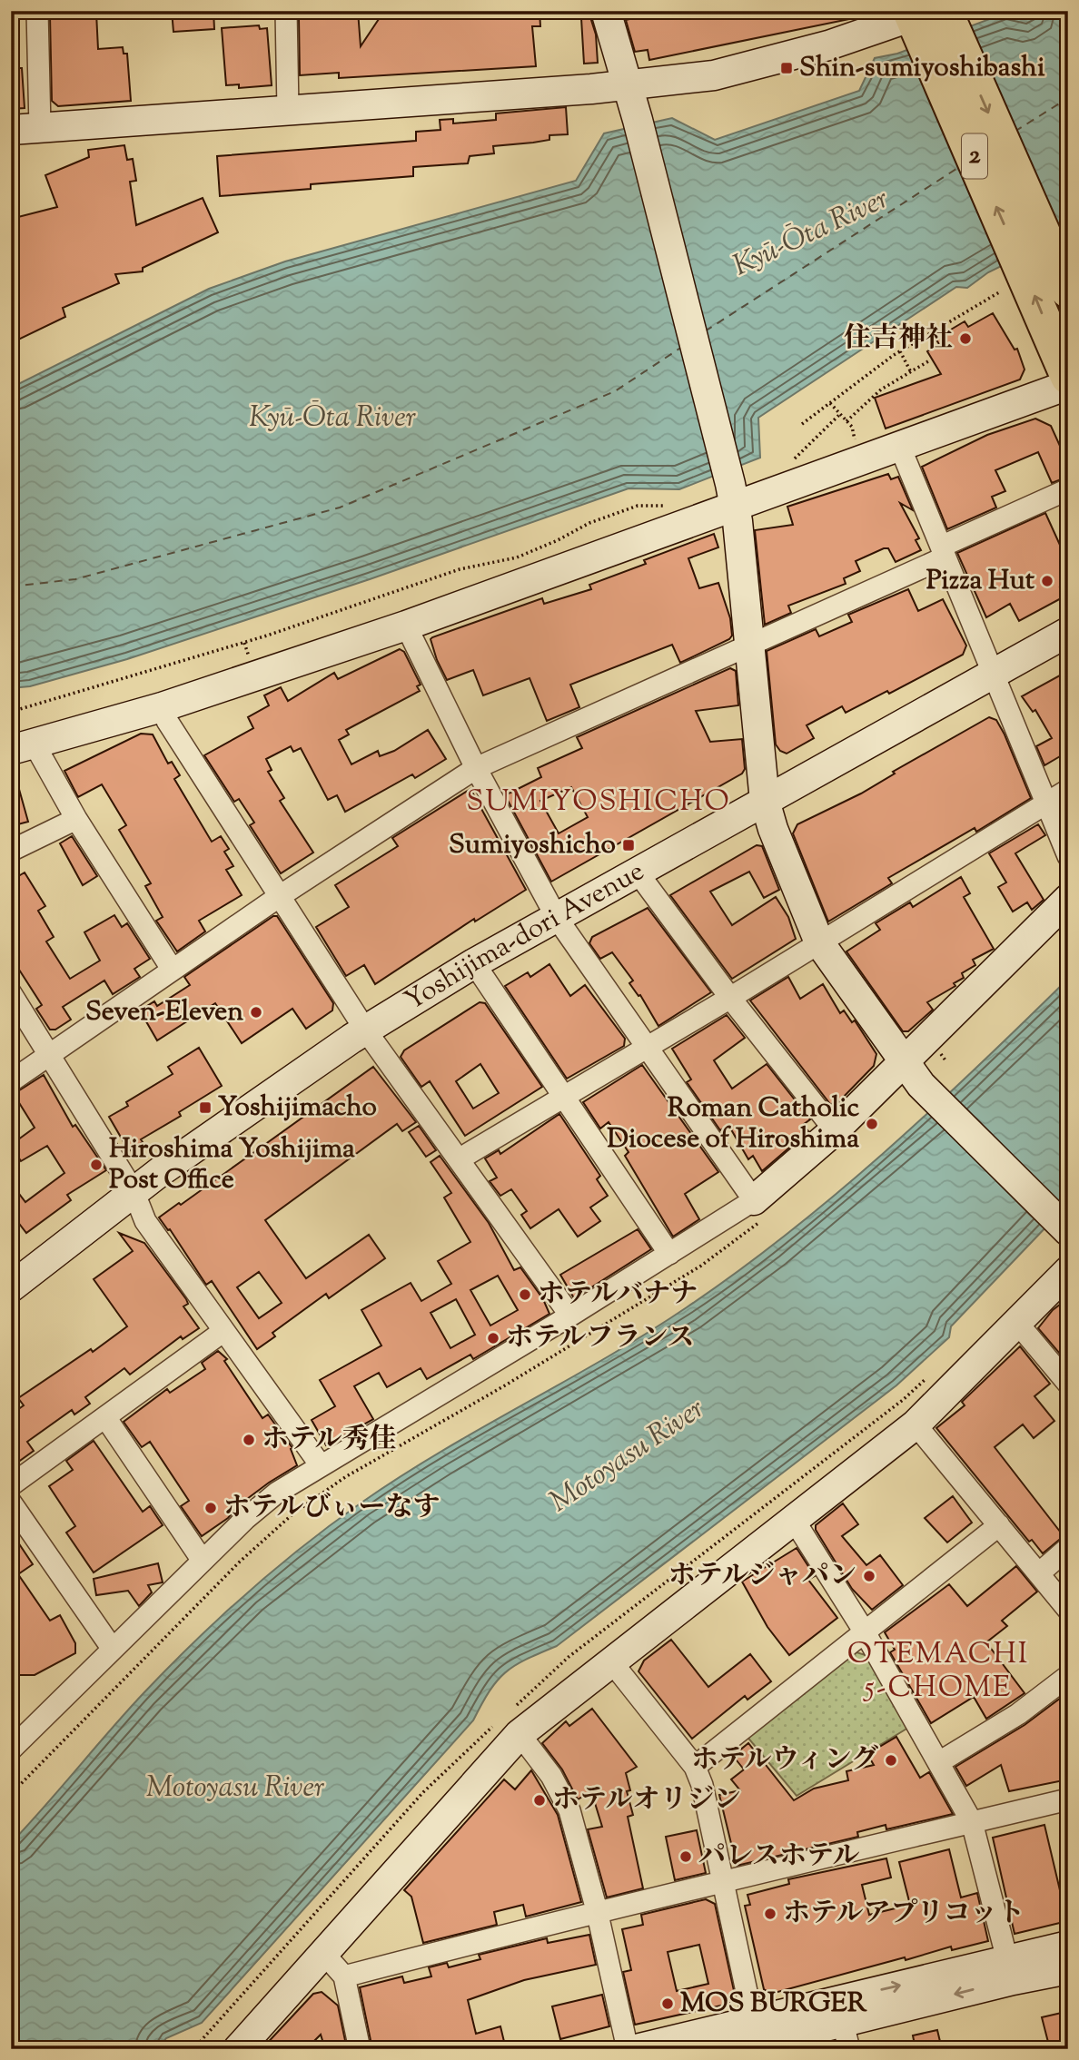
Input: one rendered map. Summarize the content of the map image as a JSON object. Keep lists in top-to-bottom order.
{
  "streets": {
    "highway": ["2"],
    "street": ["Yoshijima-dori Avenue"]
  },
  "districts": ["SUMIYOSHICHO", "OTEMACHI 5-CHOME"],
  "water": ["Kyū-Ōta River", "Motoyasu River"],
  "places": {
    "transit": ["Shin-sumiyoshibashi", "Sumiyoshicho", "Yoshijimacho"],
    "other": [
      "住吉神社",
      "Pizza Hut",
      "Seven-Eleven",
      "Roman Catholic Diocese of Hiroshima",
      "Hiroshima Yoshijima Post Office",
      "ホテルバナナ",
      "ホテルフランス",
      "ホテル秀佳",
      "ホテルびぃーなす",
      "ホテルジャパン",
      "ホテルウィング",
      "ホテルオリジン",
      "パレスホテル",
      "ホテルアプリコット",
      "MOS BURGER"
    ]
  }
}
